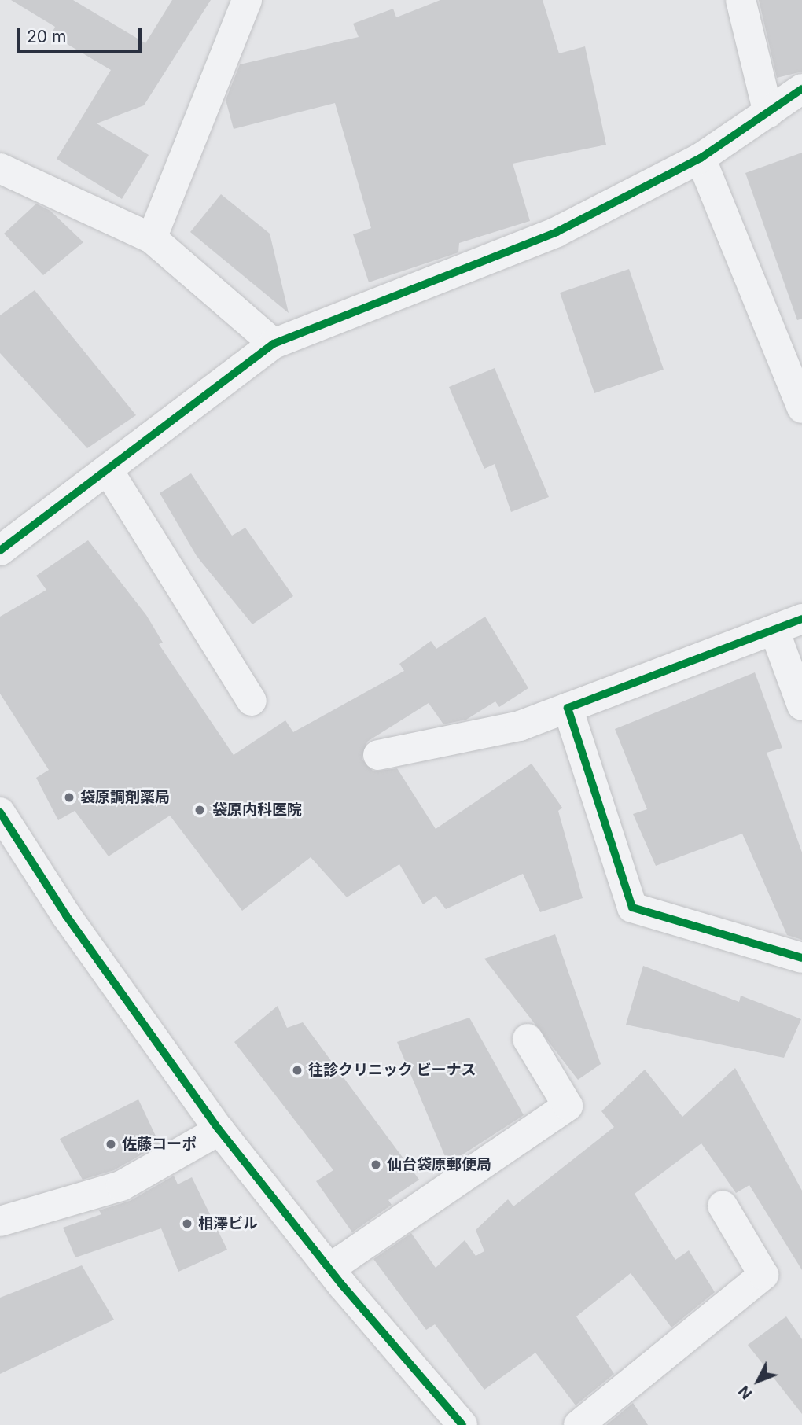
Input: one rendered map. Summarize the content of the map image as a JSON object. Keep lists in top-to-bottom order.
{
  "places": [
    "袋原調剤薬局",
    "袋原内科医院",
    "往診クリニック ビーナス",
    "佐藤コーポ",
    "仙台袋原郵便局",
    "相澤ビル"
  ],
  "scale_bar": "20 m",
  "north": "bottom left"
}
